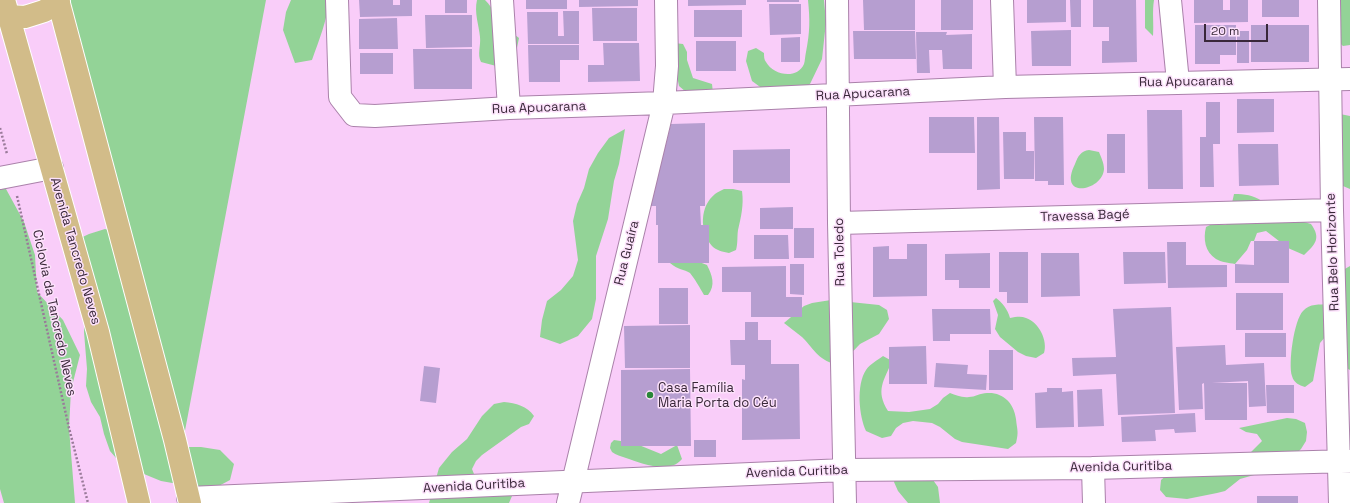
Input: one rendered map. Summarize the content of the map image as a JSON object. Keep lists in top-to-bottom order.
{
  "streets": {
    "main road": ["Avenida Tancredo Neves"],
    "street": [
      "Rua Apucarana",
      "Travessa Bagé",
      "Rua Toledo",
      "Rua Belo Horizonte",
      "Rua Guaíra",
      "Avenida Curitiba"
    ],
    "path": ["Ciclovia da Tancredo Neves"]
  },
  "crossings": [
    ["Rua Apucarana", "Rua Toledo"],
    ["Rua Apucarana", "Rua Belo Horizonte"],
    ["Rua Apucarana", "Rua Guaíra"],
    ["Travessa Bagé", "Rua Toledo"],
    ["Travessa Bagé", "Rua Belo Horizonte"],
    ["Rua Toledo", "Avenida Curitiba"],
    ["Rua Belo Horizonte", "Avenida Curitiba"],
    ["Rua Guaíra", "Avenida Curitiba"]
  ],
  "places": ["Casa Família Maria Porta do Céu"],
  "scale_bar": "20 m"
}
